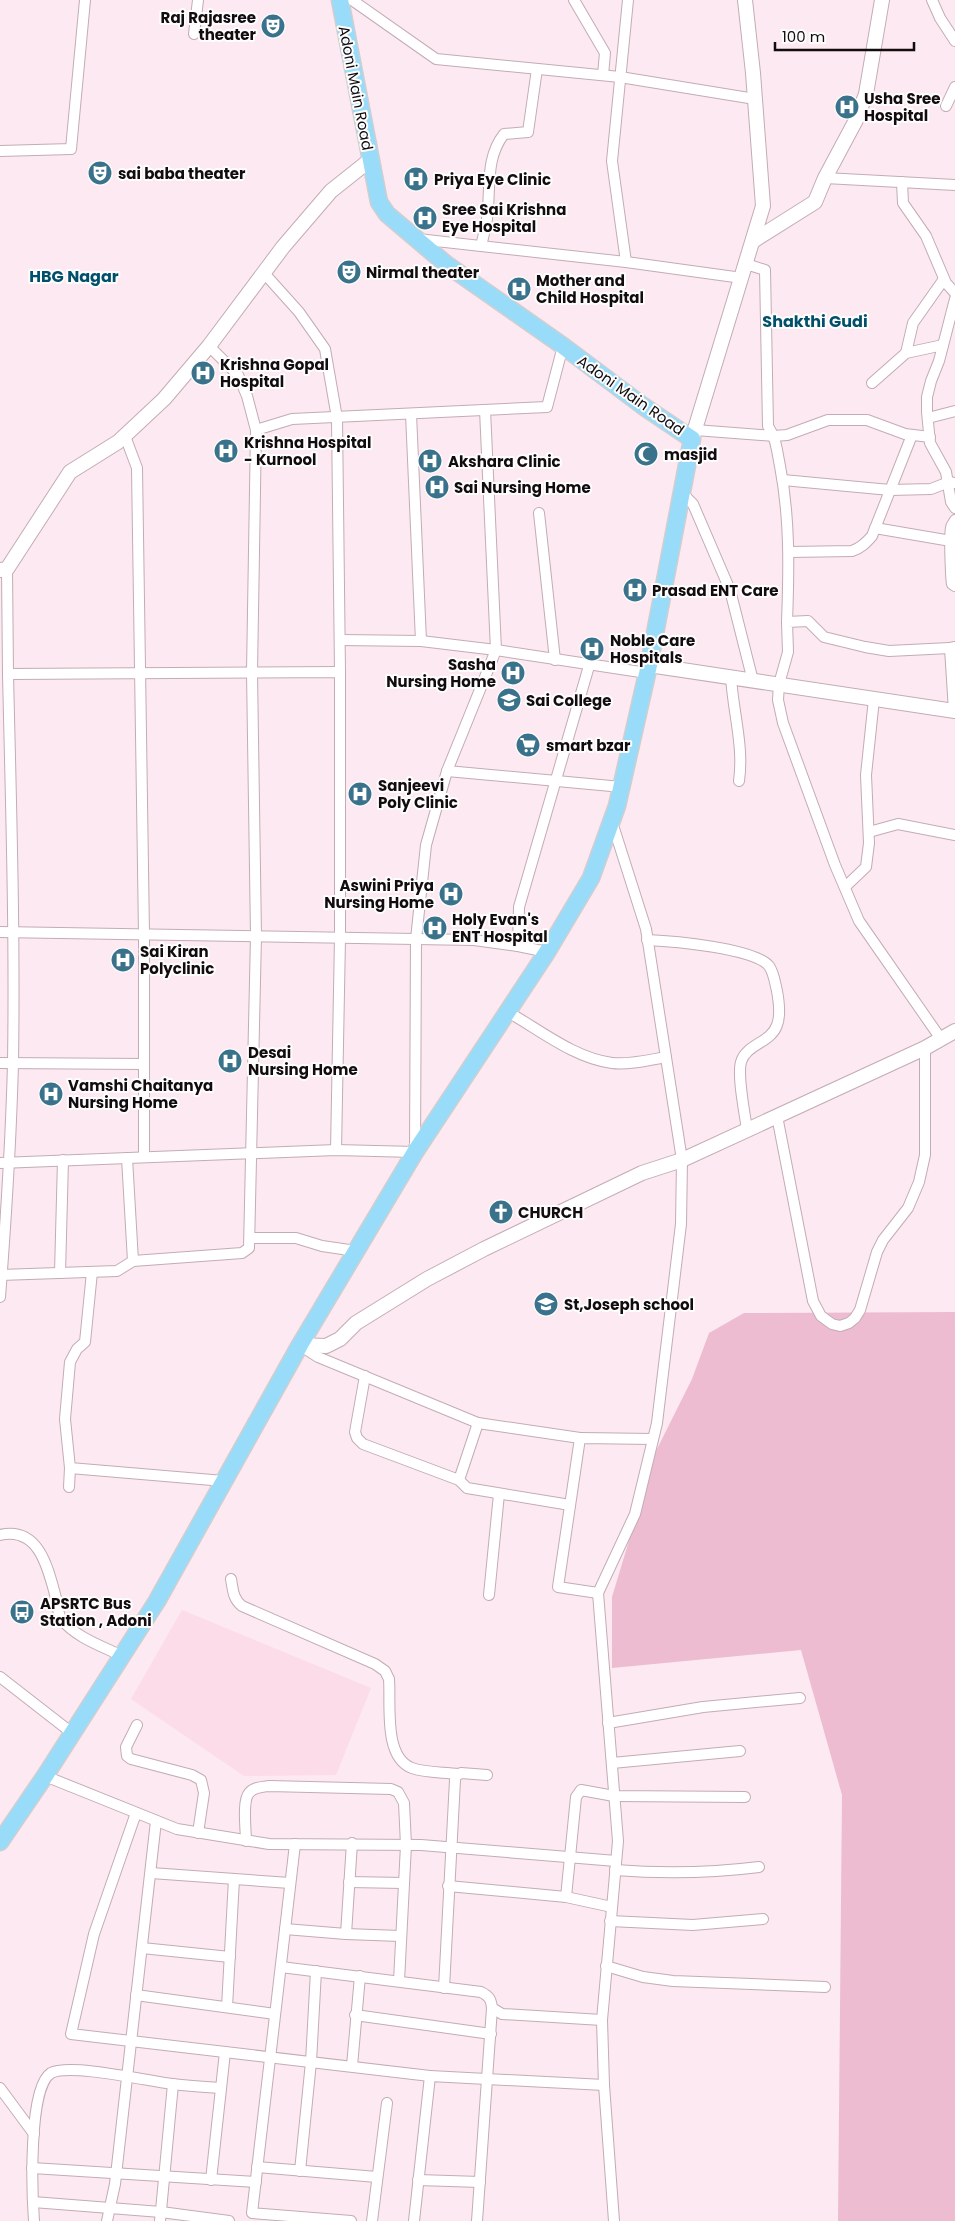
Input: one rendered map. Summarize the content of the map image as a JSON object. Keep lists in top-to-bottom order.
{
  "streets": {
    "main road": ["Adoni Main Road"]
  },
  "districts": ["HBG Nagar", "Shakthi Gudi"],
  "places": {
    "theatre": ["Raj Rajasree theater", "sai baba theater", "Nirmal theater"],
    "hospital": [
      "Usha Sree Hospital",
      "Priya Eye Clinic",
      "Sree Sai Krishna Eye Hospital",
      "Mother and Child Hospital",
      "Krishna Gopal Hospital",
      "Krishna Hospital - Kurnool",
      "Akshara Clinic",
      "Sai Nursing Home",
      "Prasad ENT Care",
      "Noble Care Hospitals",
      "Sasha Nursing Home",
      "Sanjeevi Poly Clinic",
      "Aswini Priya Nursing Home",
      "Holy Evan's ENT Hospital",
      "Sai Kiran Polyclinic",
      "Desai Nursing Home",
      "Vamshi Chaitanya Nursing Home"
    ],
    "mosque": ["masjid"],
    "school or university": ["Sai College", "St,Joseph school"],
    "supermarket": ["smart bzar"],
    "church": ["CHURCH"],
    "bus stop": ["APSRTC Bus Station , Adoni"]
  },
  "scale_bar": "100 m"
}
